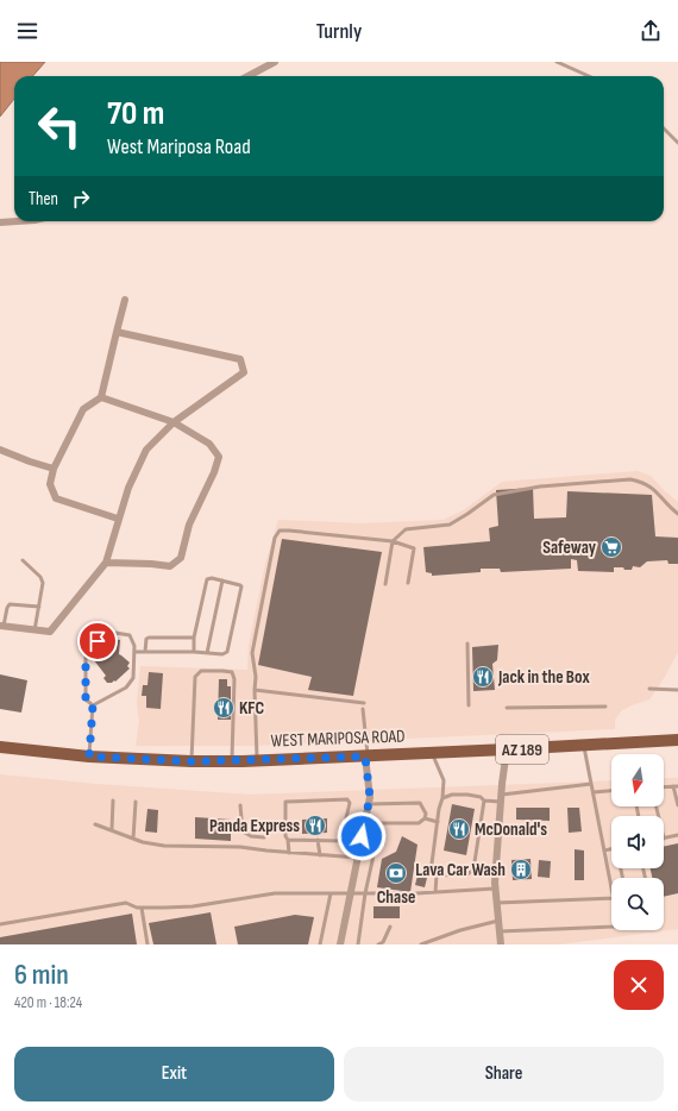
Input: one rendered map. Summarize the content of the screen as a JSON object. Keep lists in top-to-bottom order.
{
  "streets": {
    "main road": ["WEST MARIPOSA ROAD", "AZ 189"]
  },
  "places": {
    "supermarket": ["Safeway"],
    "restaurant": [
      "Jack in the Box",
      "KFC",
      "Panda Express",
      "McDonald's"
    ],
    "building": ["Lava Car Wash"],
    "bank": ["Chase"]
  },
  "north": "bottom",
  "page": {
    "header": "Turnly",
    "turn": ["70 m", "West Mariposa Road"],
    "then": "Then",
    "heading": ["6 min", "420 m · 18:24"],
    "buttons": ["Exit", "Share"]
  }
}
